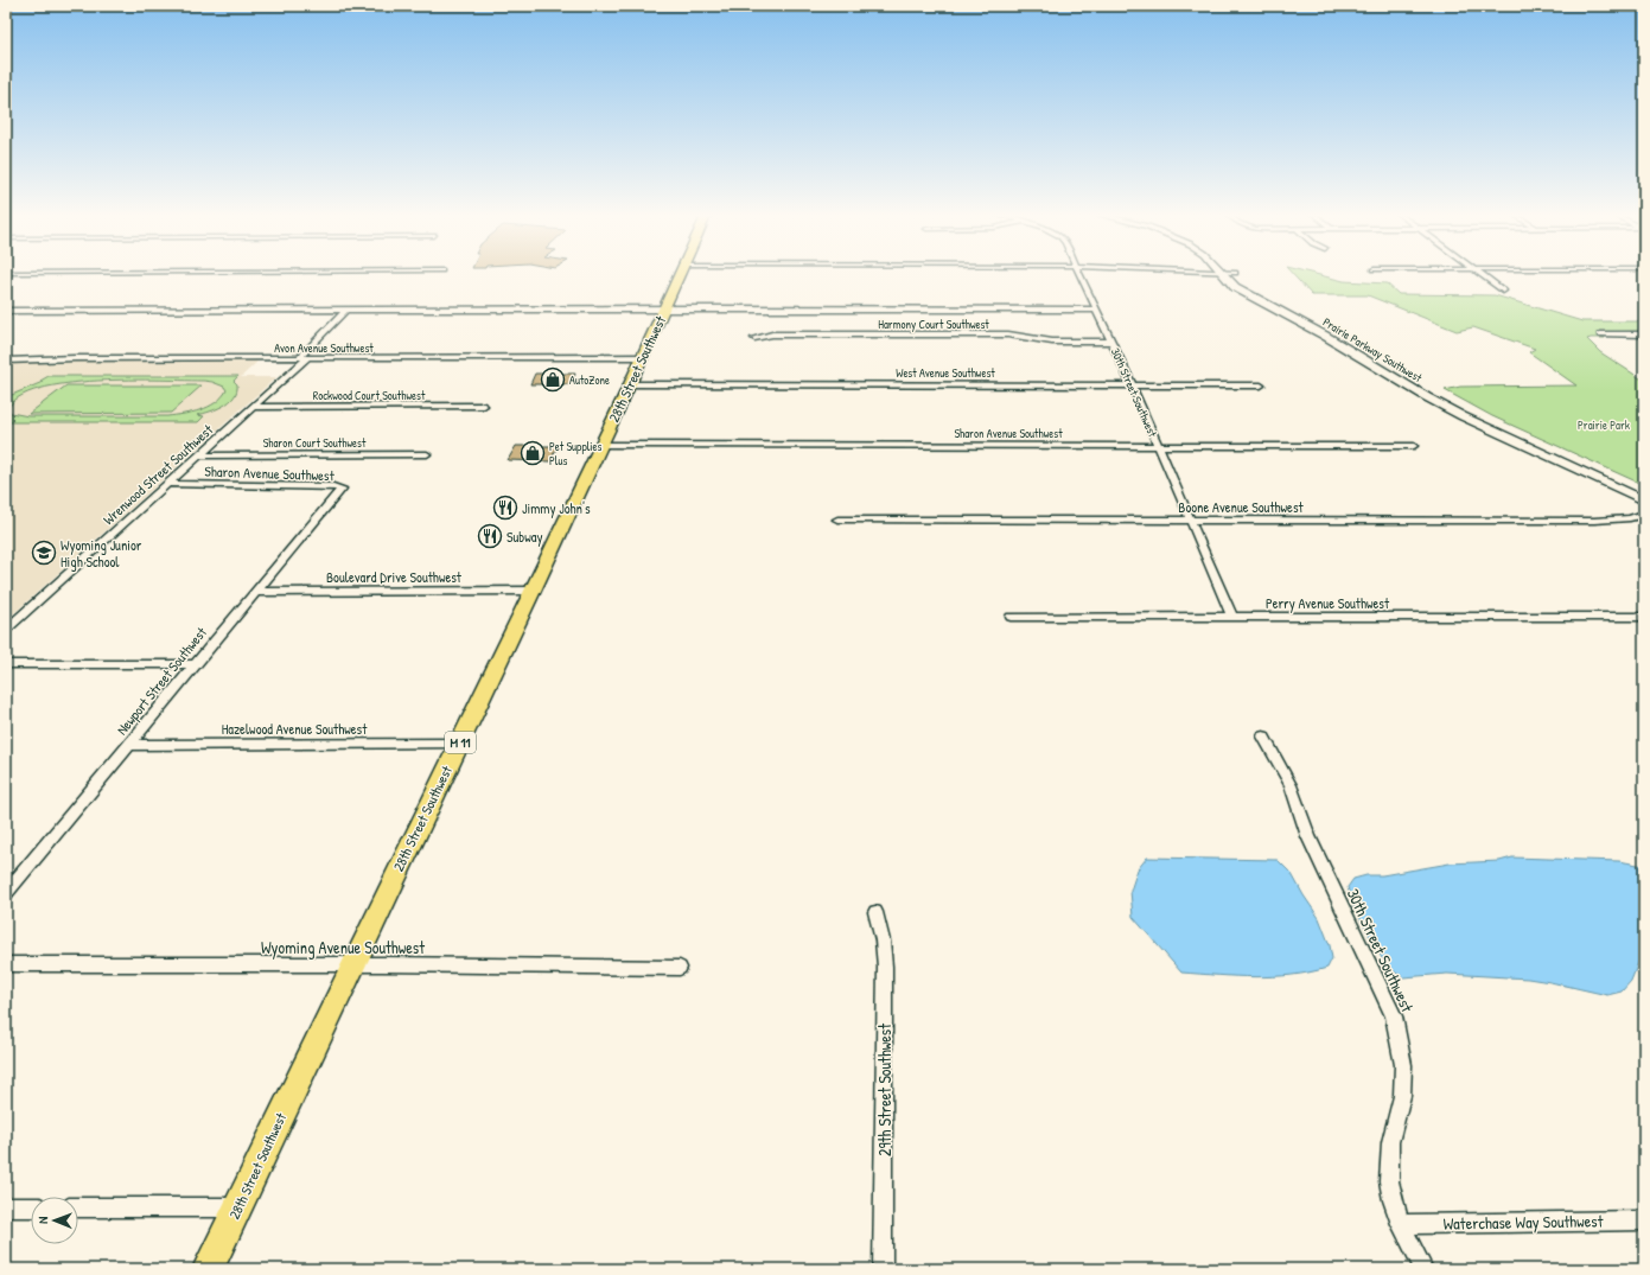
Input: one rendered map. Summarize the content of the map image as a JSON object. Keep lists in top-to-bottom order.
{
  "streets": {
    "main road": ["28th Street Southwest", "M 11"],
    "street": [
      "Harmony Court Southwest",
      "Avon Avenue Southwest",
      "Prairie Parkway Southwest",
      "West Avenue Southwest",
      "30th Street Southwest",
      "Rockwood Court Southwest",
      "Sharon Avenue Southwest",
      "Sharon Court Southwest",
      "Wrenwood Street Southwest",
      "Boone Avenue Southwest",
      "Boulevard Drive Southwest",
      "Perry Avenue Southwest",
      "Newport Street Southwest",
      "Hazelwood Avenue Southwest",
      "Wyoming Avenue Southwest",
      "29th Street Southwest",
      "Waterchase Way Southwest"
    ]
  },
  "crossings": [
    ["Harmony Court Southwest", "30th Street Southwest"],
    ["Avon Avenue Southwest", "28th Street Southwest"],
    ["Avon Avenue Southwest", "Wrenwood Street Southwest"],
    ["28th Street Southwest", "West Avenue Southwest"],
    ["28th Street Southwest", "Sharon Avenue Southwest"],
    ["28th Street Southwest", "Boulevard Drive Southwest"],
    ["28th Street Southwest", "Hazelwood Avenue Southwest"],
    ["28th Street Southwest", "Wyoming Avenue Southwest"],
    ["West Avenue Southwest", "30th Street Southwest"],
    ["30th Street Southwest", "Sharon Avenue Southwest"],
    ["30th Street Southwest", "Boone Avenue Southwest"],
    ["30th Street Southwest", "Perry Avenue Southwest"],
    ["30th Street Southwest", "Waterchase Way Southwest"],
    ["Rockwood Court Southwest", "Wrenwood Street Southwest"],
    ["Sharon Avenue Southwest", "Wrenwood Street Southwest"],
    ["Sharon Avenue Southwest", "Newport Street Southwest"],
    ["Sharon Court Southwest", "Wrenwood Street Southwest"],
    ["Boulevard Drive Southwest", "Newport Street Southwest"],
    ["Newport Street Southwest", "Hazelwood Avenue Southwest"]
  ],
  "parks": ["Prairie Park"],
  "places": {
    "shop": ["AutoZone", "Pet Supplies Plus"],
    "restaurant": ["Jimmy John's", "Subway"],
    "school or university": ["Wyoming Junior High School"]
  },
  "north": "left"
}
